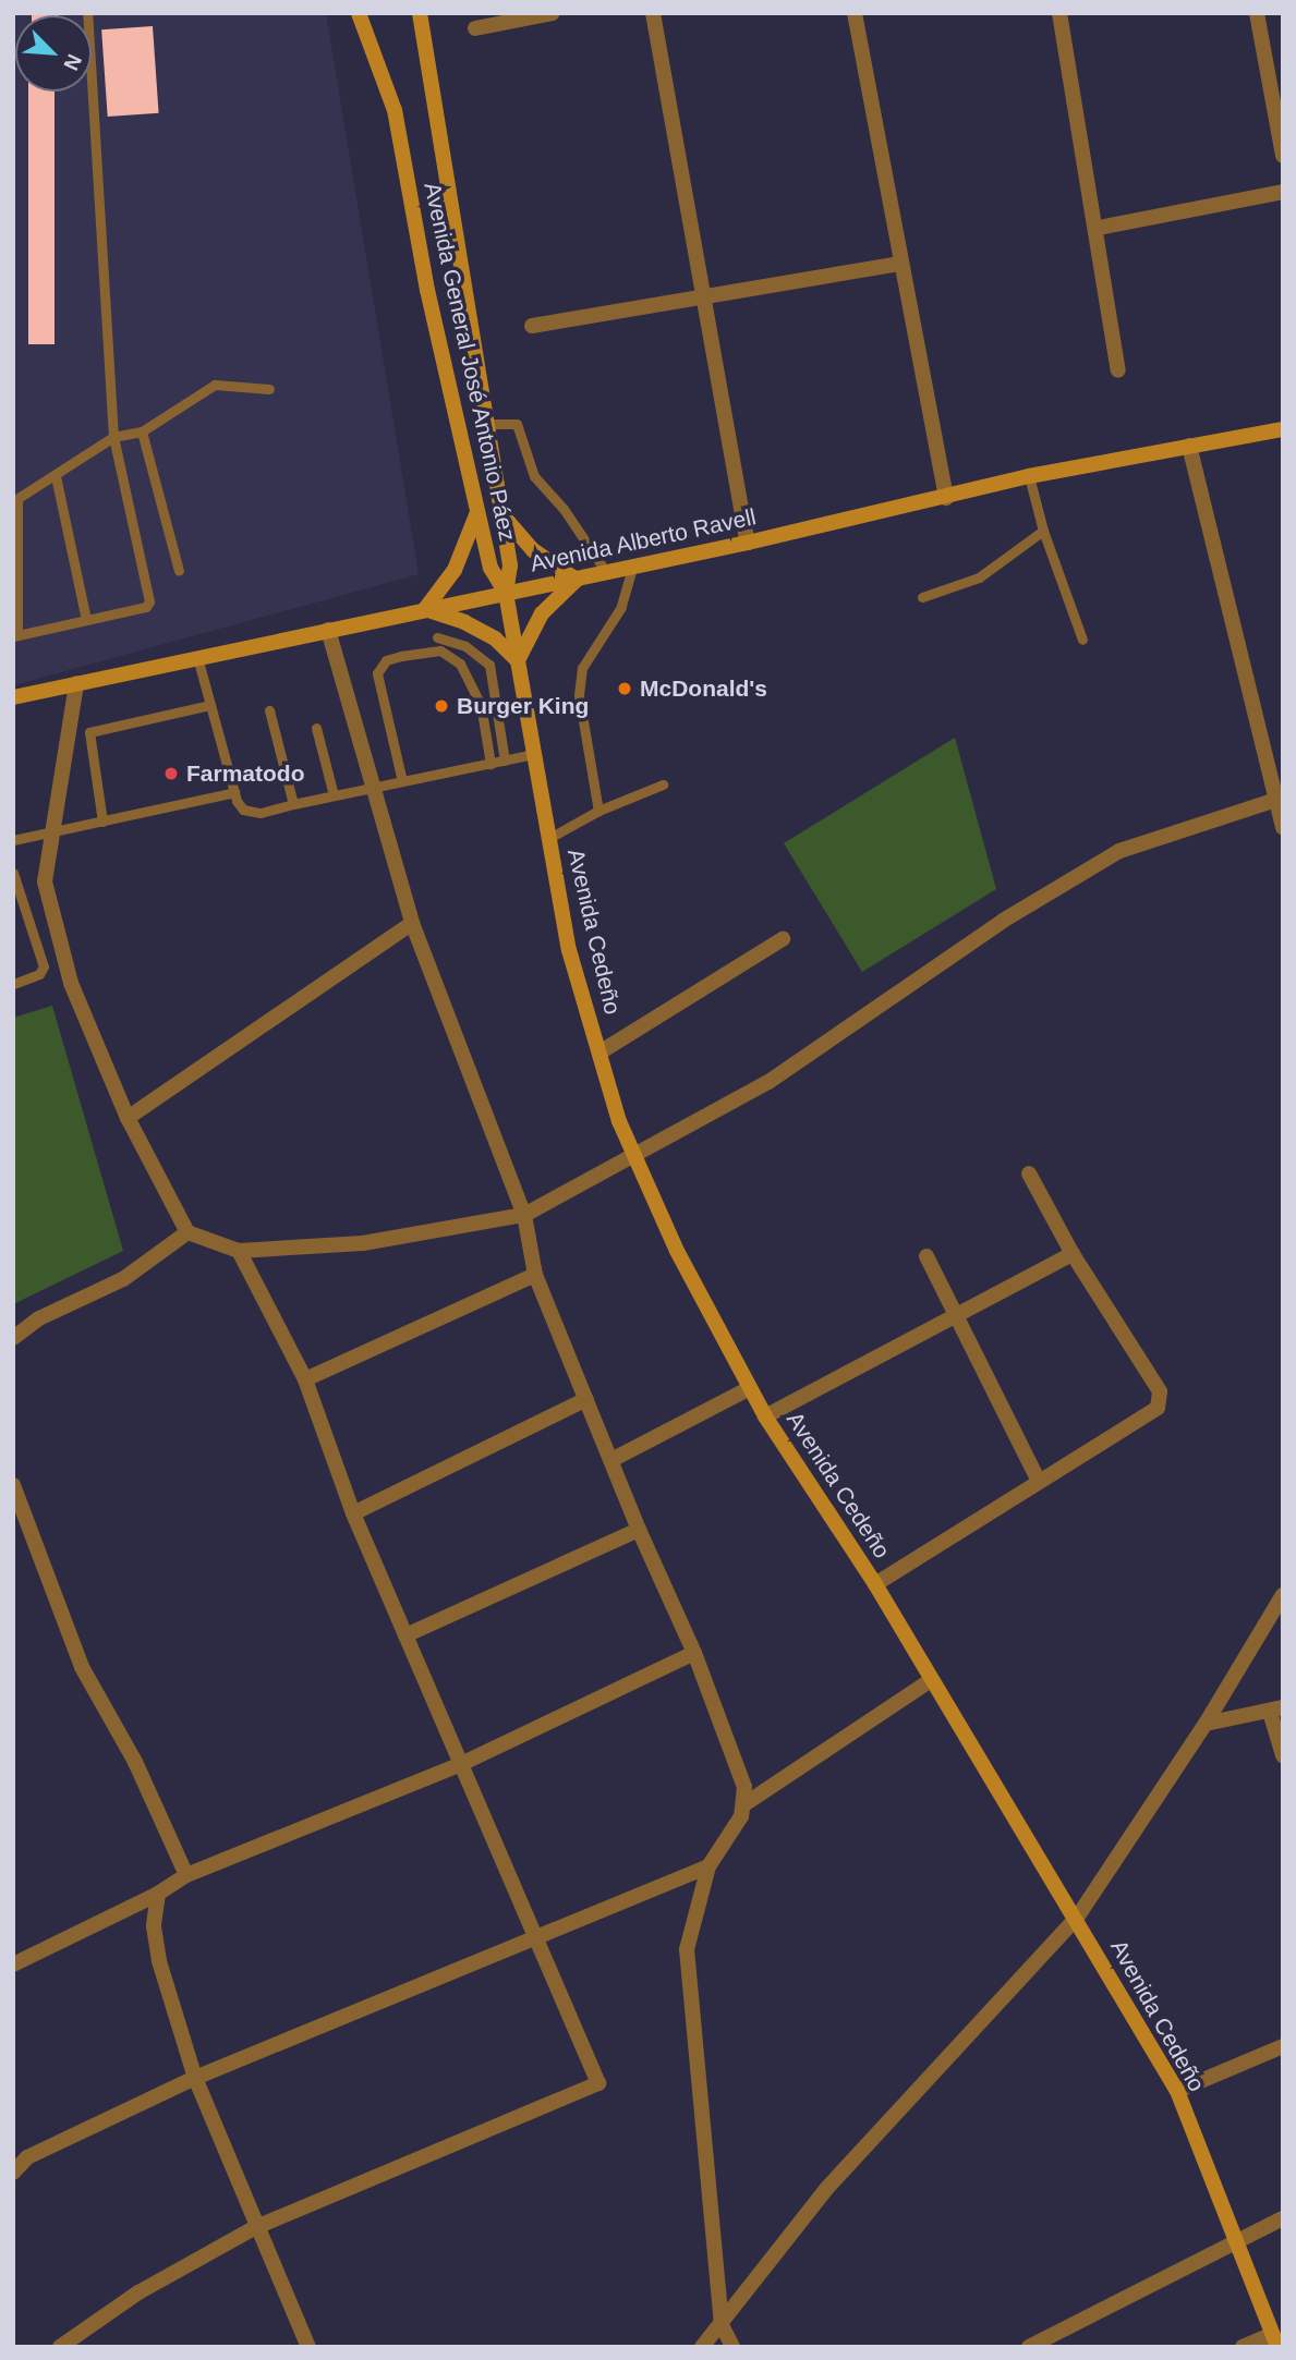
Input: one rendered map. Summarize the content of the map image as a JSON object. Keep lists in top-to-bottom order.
{
  "streets": {
    "street": ["Avenida General José Antonio Páez", "Avenida Alberto Ravell", "Avenida Cedeño"]
  },
  "crossings": [
    ["Avenida General José Antonio Páez", "Avenida Alberto Ravell"],
    ["Avenida General José Antonio Páez", "Avenida Cedeño"],
    ["Avenida Alberto Ravell", "Avenida Cedeño"]
  ],
  "places": ["McDonald's", "Burger King", "Farmatodo"],
  "north": "bottom right"
}
